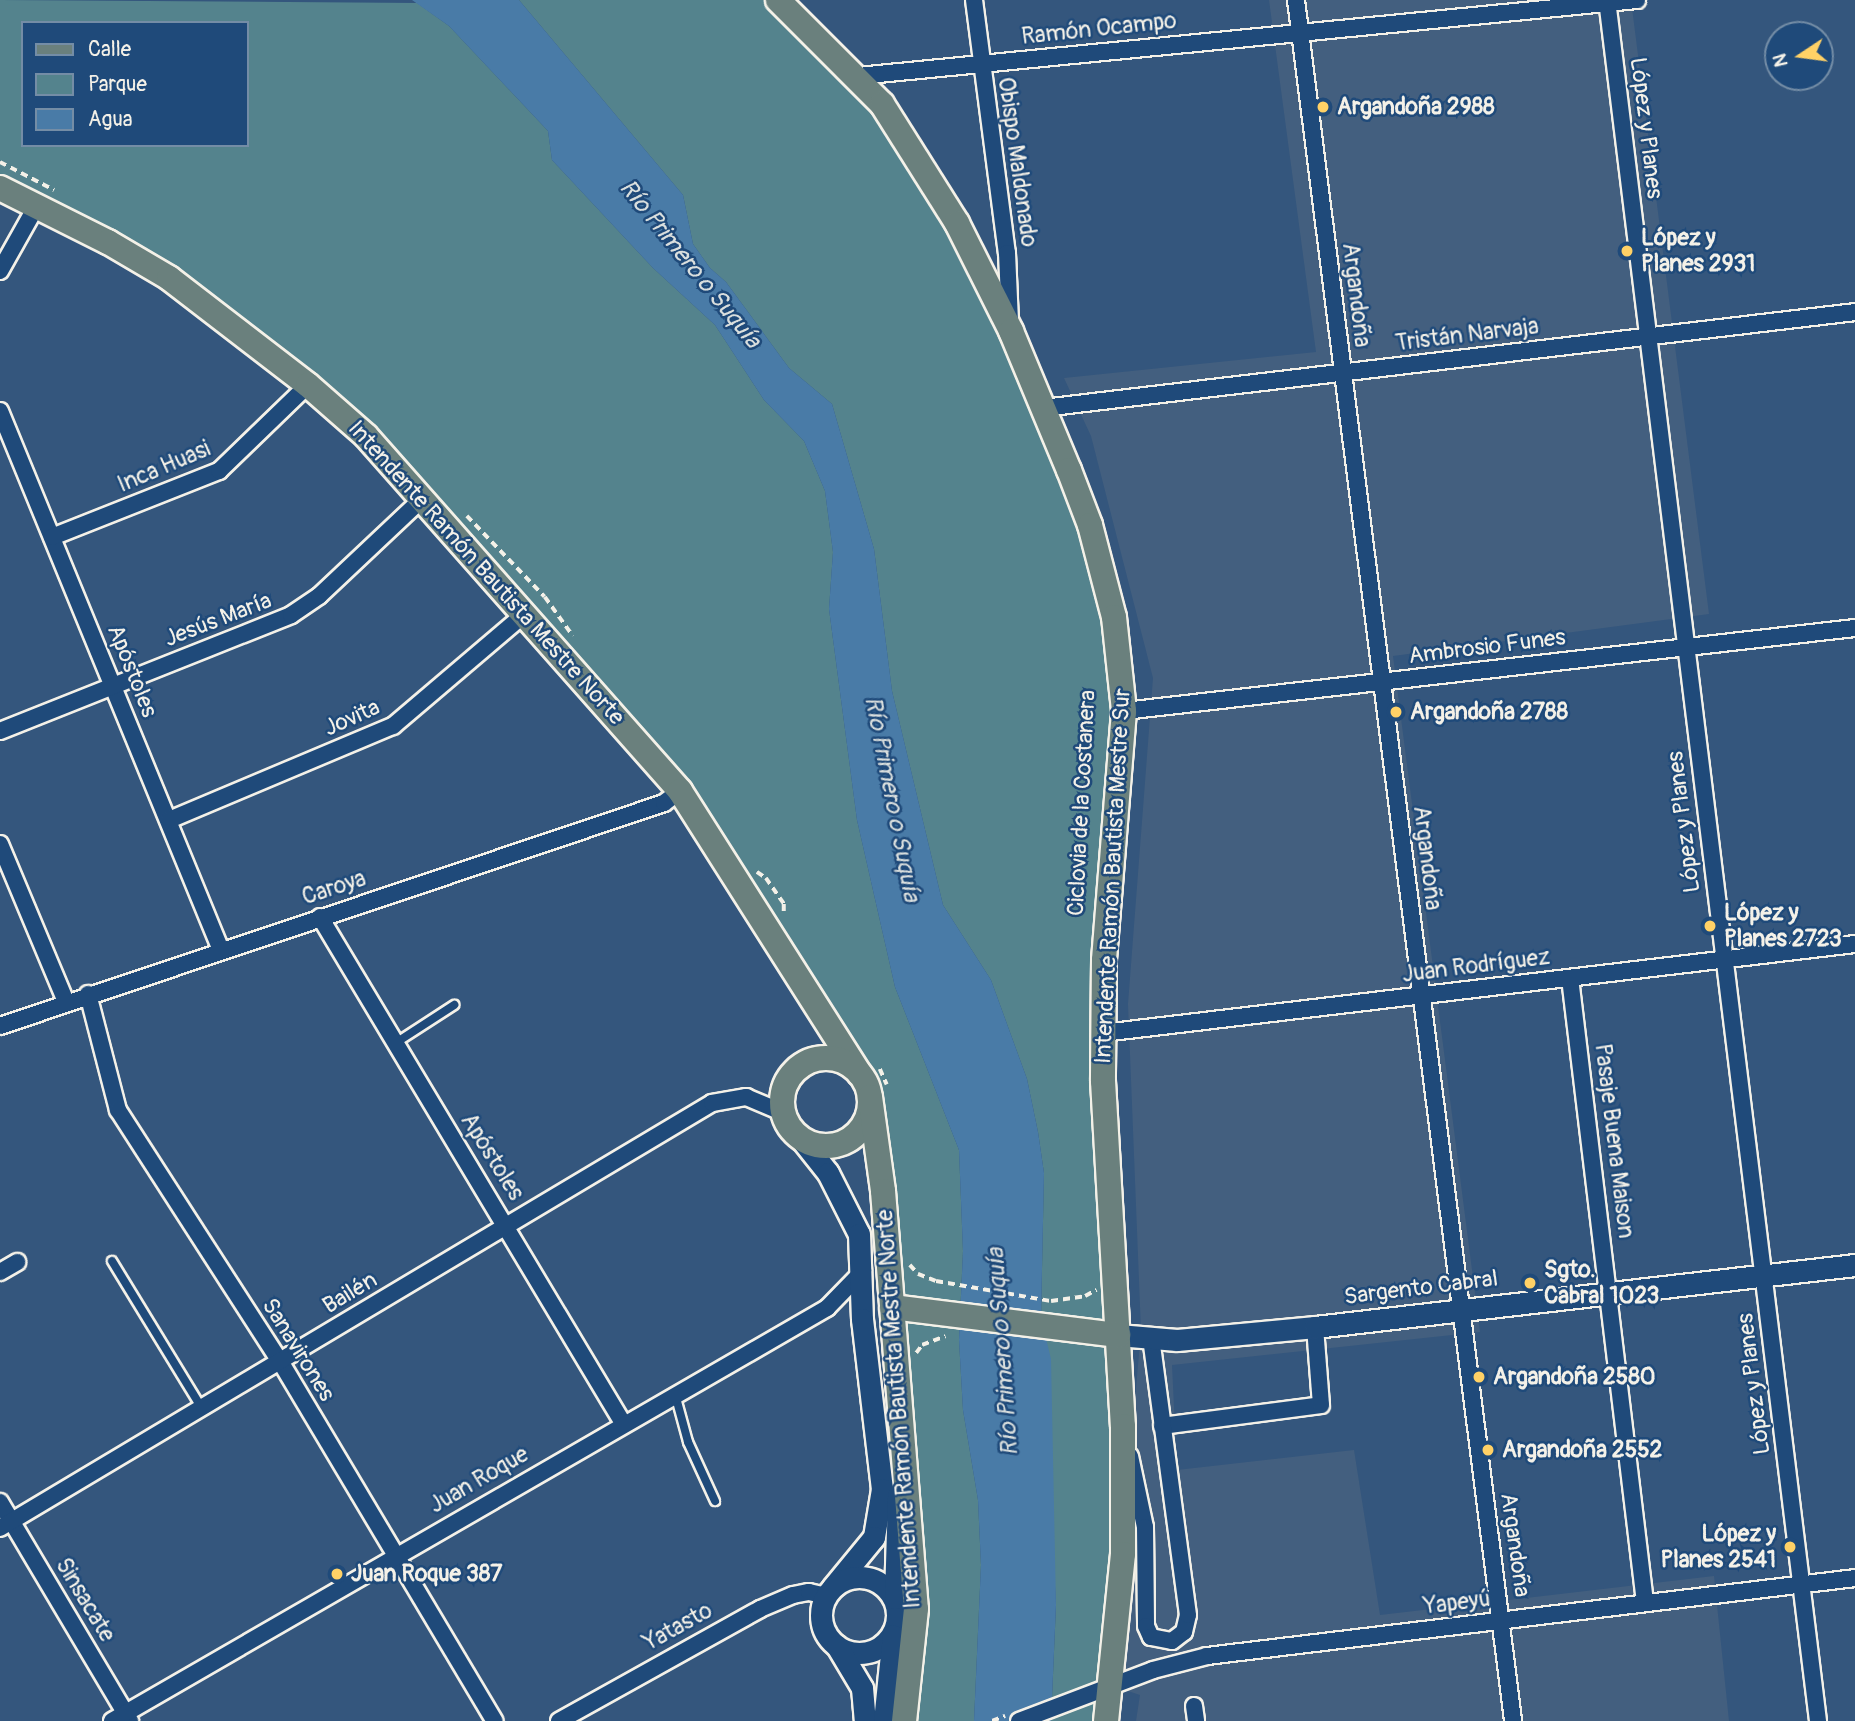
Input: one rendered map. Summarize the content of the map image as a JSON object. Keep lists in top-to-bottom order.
{
  "streets": {
    "main road": ["Intendente Ramón Bautista Mestre Norte", "Intendente Ramón Bautista Mestre Sur"],
    "street": [
      "Ramón Ocampo",
      "López y Planes",
      "Obispo Maldonado",
      "Argandoña",
      "Tristán Narvaja",
      "Inca Huasi",
      "Jesús María",
      "Ambrosio Funes",
      "Apóstoles",
      "Jovita",
      "Caroya",
      "Juan Rodríguez",
      "Pasaje Buena Maison",
      "Sargento Cabral",
      "Bailén",
      "Sanavirones",
      "Juan Roque",
      "Sinsacate",
      "Yapeyú",
      "Yatasto"
    ]
  },
  "crossings": [
    ["Ramón Ocampo", "López y Planes"],
    ["Ramón Ocampo", "Obispo Maldonado"],
    ["Ramón Ocampo", "Argandoña"],
    ["Ramón Ocampo", "Intendente Ramón Bautista Mestre Sur"],
    ["López y Planes", "Tristán Narvaja"],
    ["López y Planes", "Ambrosio Funes"],
    ["López y Planes", "Juan Rodríguez"],
    ["López y Planes", "Sargento Cabral"],
    ["López y Planes", "Yapeyú"],
    ["Obispo Maldonado", "Intendente Ramón Bautista Mestre Sur"],
    ["Argandoña", "Tristán Narvaja"],
    ["Argandoña", "Ambrosio Funes"],
    ["Argandoña", "Juan Rodríguez"],
    ["Argandoña", "Sargento Cabral"],
    ["Argandoña", "Yapeyú"],
    ["Tristán Narvaja", "Intendente Ramón Bautista Mestre Sur"],
    ["Inca Huasi", "Intendente Ramón Bautista Mestre Norte"],
    ["Inca Huasi", "Apóstoles"],
    ["Intendente Ramón Bautista Mestre Norte", "Jesús María"],
    ["Intendente Ramón Bautista Mestre Norte", "Jovita"],
    ["Intendente Ramón Bautista Mestre Norte", "Caroya"],
    ["Intendente Ramón Bautista Mestre Norte", "Bailén"],
    ["Jesús María", "Apóstoles"],
    ["Ambrosio Funes", "Intendente Ramón Bautista Mestre Sur"],
    ["Apóstoles", "Jovita"],
    ["Apóstoles", "Caroya"],
    ["Apóstoles", "Bailén"],
    ["Apóstoles", "Juan Roque"],
    ["Intendente Ramón Bautista Mestre Sur", "Juan Rodríguez"],
    ["Intendente Ramón Bautista Mestre Sur", "Sargento Cabral"],
    ["Intendente Ramón Bautista Mestre Sur", "Yapeyú"],
    ["Caroya", "Sanavirones"],
    ["Juan Rodríguez", "Pasaje Buena Maison"],
    ["Pasaje Buena Maison", "Sargento Cabral"],
    ["Pasaje Buena Maison", "Yapeyú"],
    ["Bailén", "Sanavirones"],
    ["Bailén", "Sinsacate"],
    ["Sanavirones", "Juan Roque"],
    ["Juan Roque", "Sinsacate"]
  ],
  "water": ["Río Primero o Suquía"],
  "places": [
    "Argandoña 2988",
    "López y Planes 2931",
    "Argandoña 2788",
    "López y Planes 2723",
    "Sgto. Cabral 1023",
    "Argandoña 2580",
    "Argandoña 2552",
    "López y Planes 2541",
    "Juan Roque 387"
  ],
  "legend": ["Calle", "Parque", "Agua"],
  "north": "left"
}
